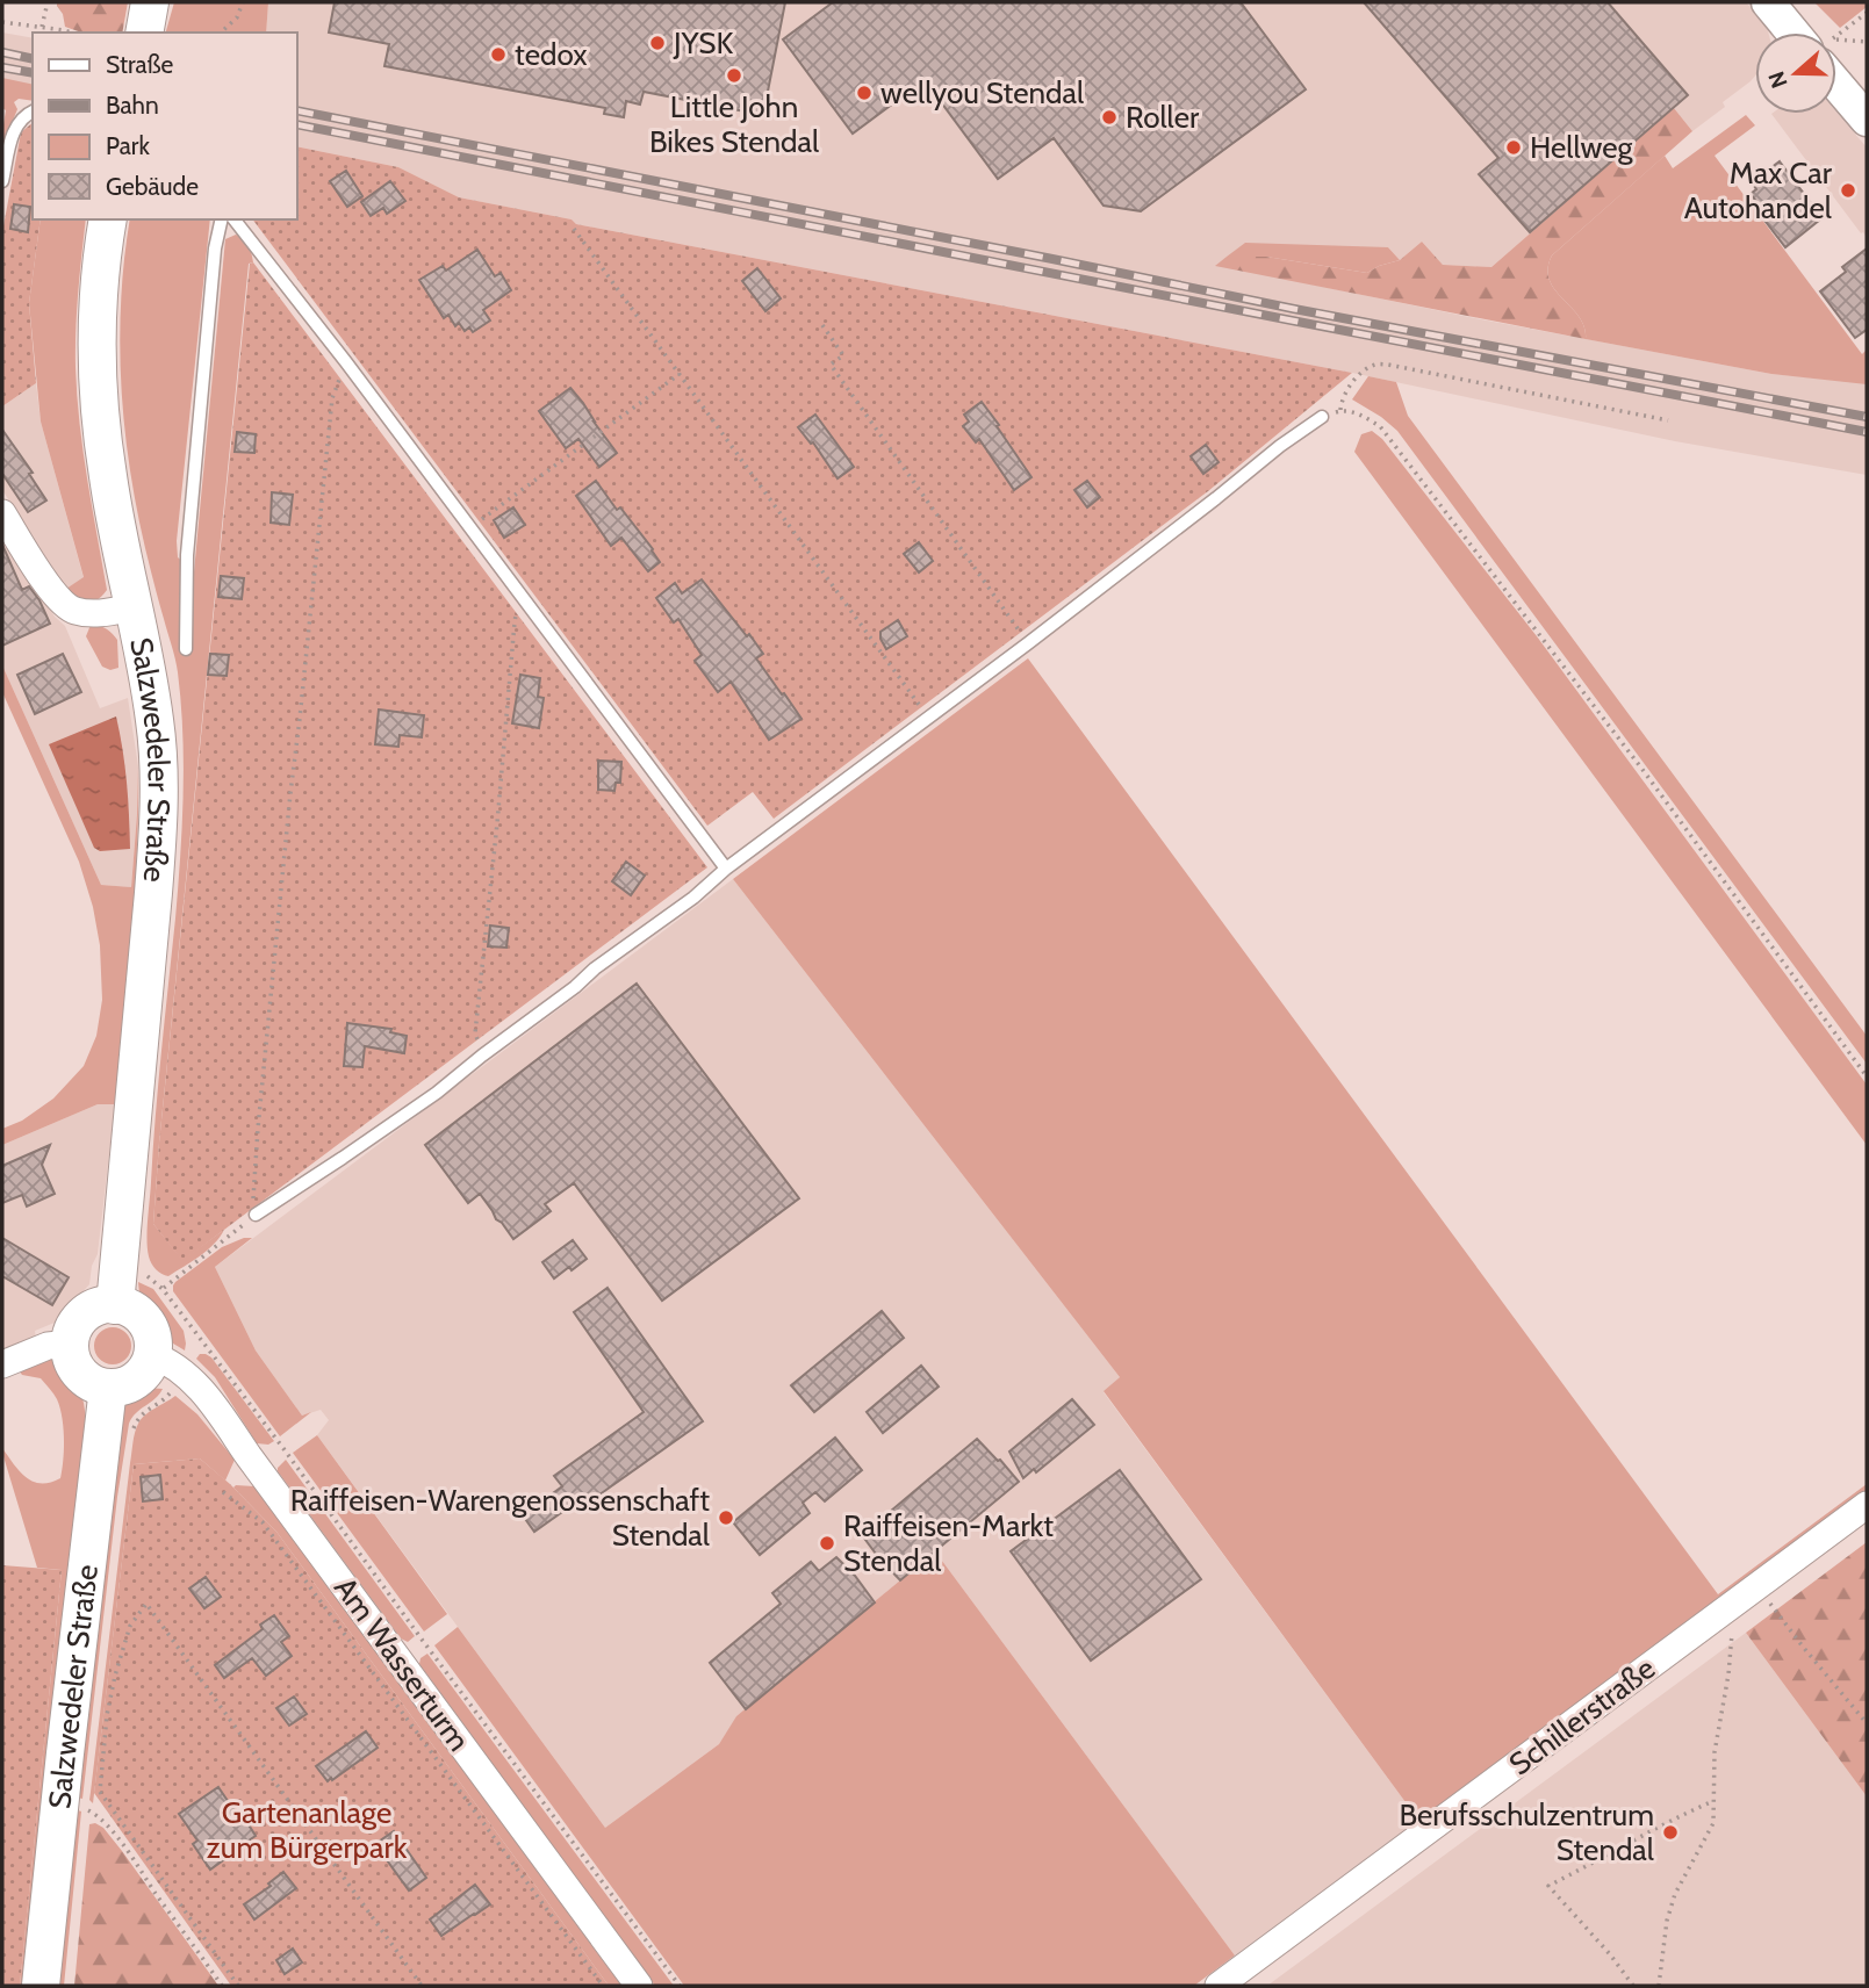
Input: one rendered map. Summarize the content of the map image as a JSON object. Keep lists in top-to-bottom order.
{
  "streets": {
    "main road": ["Salzwedeler Straße"],
    "street": ["Am Wasserturm", "Schillerstraße"]
  },
  "parks": ["Gartenanlage zum Bürgerpark"],
  "places": [
    "JYSK",
    "tedox",
    "Little John Bikes Stendal",
    "wellyou Stendal",
    "Roller",
    "Hellweg",
    "Max Car Autohandel",
    "Raiffeisen-Warengenossenschaft Stendal",
    "Raiffeisen-Markt Stendal",
    "Berufsschulzentrum Stendal"
  ],
  "legend": [
    "Straße",
    "Bahn",
    "Park",
    "Gebäude"
  ],
  "north": "left"
}
